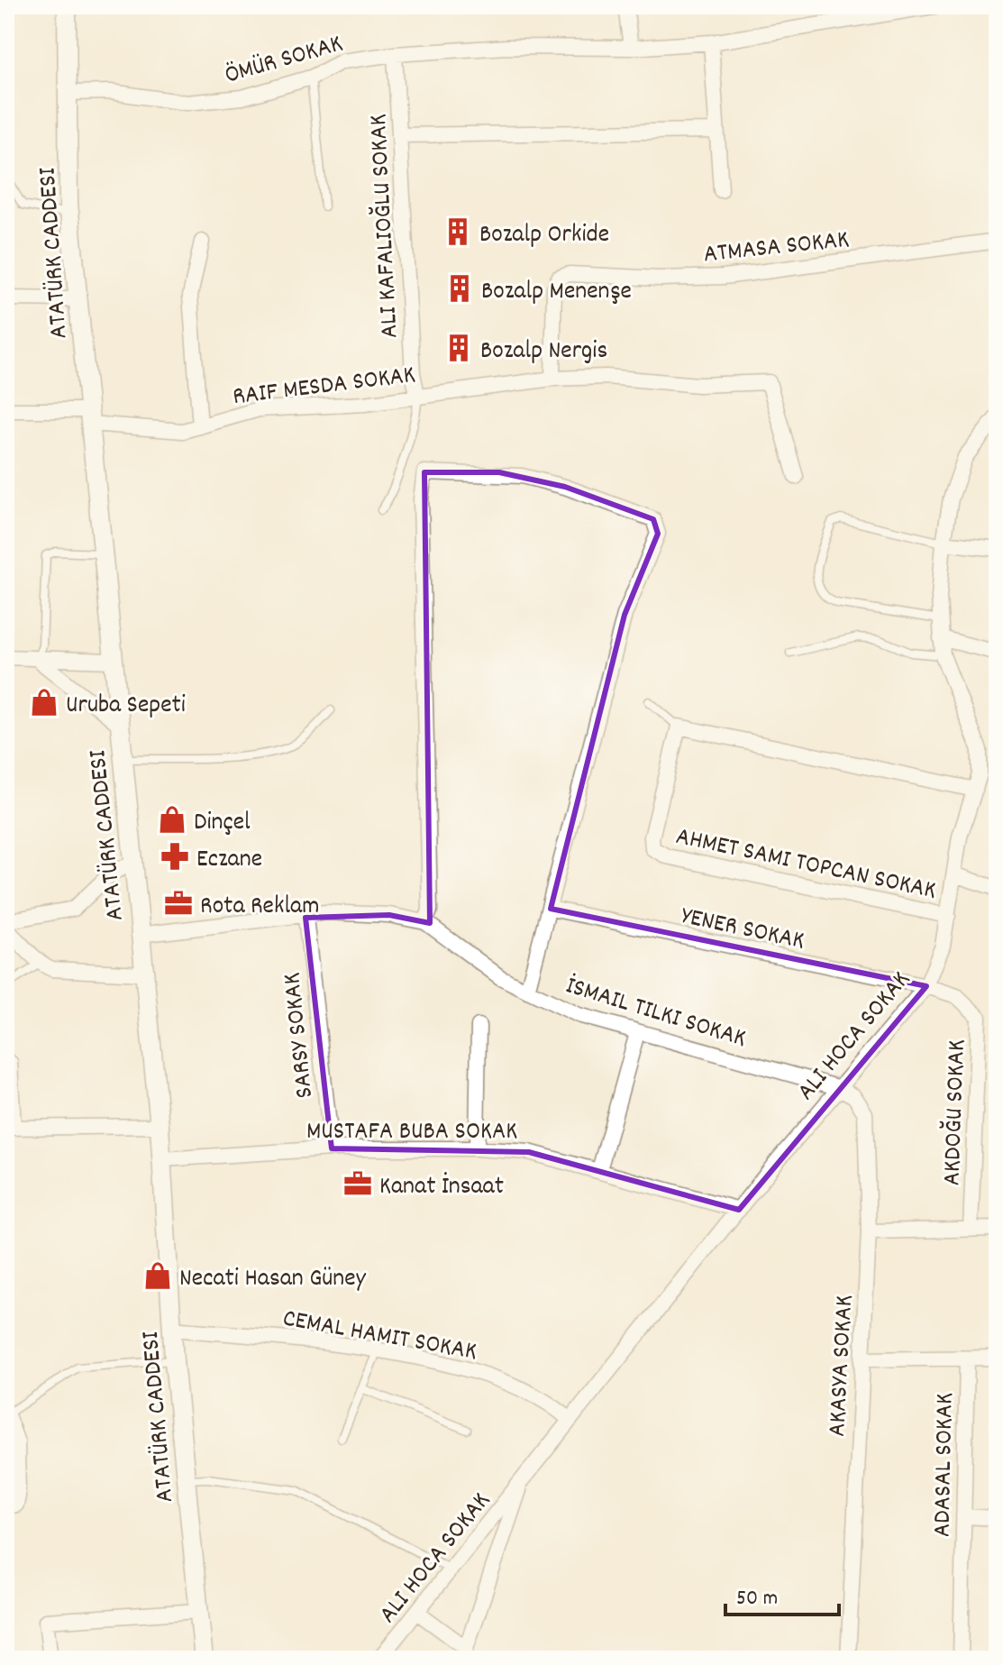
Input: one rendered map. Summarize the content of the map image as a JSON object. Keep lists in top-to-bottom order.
{
  "streets": {
    "street": [
      "ÖMÜR SOKAK",
      "ATMASA SOKAK",
      "ATATÜRK CADDESI",
      "RAIF MESDA SOKAK",
      "AHMET SAMI TOPCAN SOKAK",
      "YENER SOKAK",
      "İSMAIL TILKI SOKAK",
      "ALI HOCA SOKAK",
      "SARSY SOKAK",
      "AKDOĞU SOKAK",
      "MUSTAFA BUBA SOKAK",
      "CEMAL HAMIT SOKAK",
      "AKASYA SOKAK",
      "ADASAL SOKAK"
    ]
  },
  "crossings": [
    ["ÖMÜR SOKAK", "ATATÜRK CADDESI"],
    ["ATMASA SOKAK", "RAIF MESDA SOKAK"],
    ["ATATÜRK CADDESI", "RAIF MESDA SOKAK"],
    ["ATATÜRK CADDESI", "İSMAIL TILKI SOKAK"],
    ["ATATÜRK CADDESI", "MUSTAFA BUBA SOKAK"],
    ["ATATÜRK CADDESI", "CEMAL HAMIT SOKAK"],
    ["AHMET SAMI TOPCAN SOKAK", "ALI HOCA SOKAK"],
    ["YENER SOKAK", "ALI HOCA SOKAK"],
    ["YENER SOKAK", "AKDOĞU SOKAK"],
    ["İSMAIL TILKI SOKAK", "ALI HOCA SOKAK"],
    ["İSMAIL TILKI SOKAK", "SARSY SOKAK"],
    ["İSMAIL TILKI SOKAK", "AKASYA SOKAK"],
    ["ALI HOCA SOKAK", "AKDOĞU SOKAK"],
    ["ALI HOCA SOKAK", "MUSTAFA BUBA SOKAK"],
    ["ALI HOCA SOKAK", "CEMAL HAMIT SOKAK"],
    ["ALI HOCA SOKAK", "AKASYA SOKAK"],
    ["SARSY SOKAK", "MUSTAFA BUBA SOKAK"]
  ],
  "places": {
    "building": ["Bozalp Orkide", "Bozalp Menenşe", "Bozalp Nergis"],
    "shop": ["Uruba Sepeti", "Dinçel", "Necati Hasan Güney"],
    "pharmacy": ["Eczane"],
    "office": ["Rota Reklam", "Kanat İnsaat"]
  },
  "scale_bar": "50 m"
}
